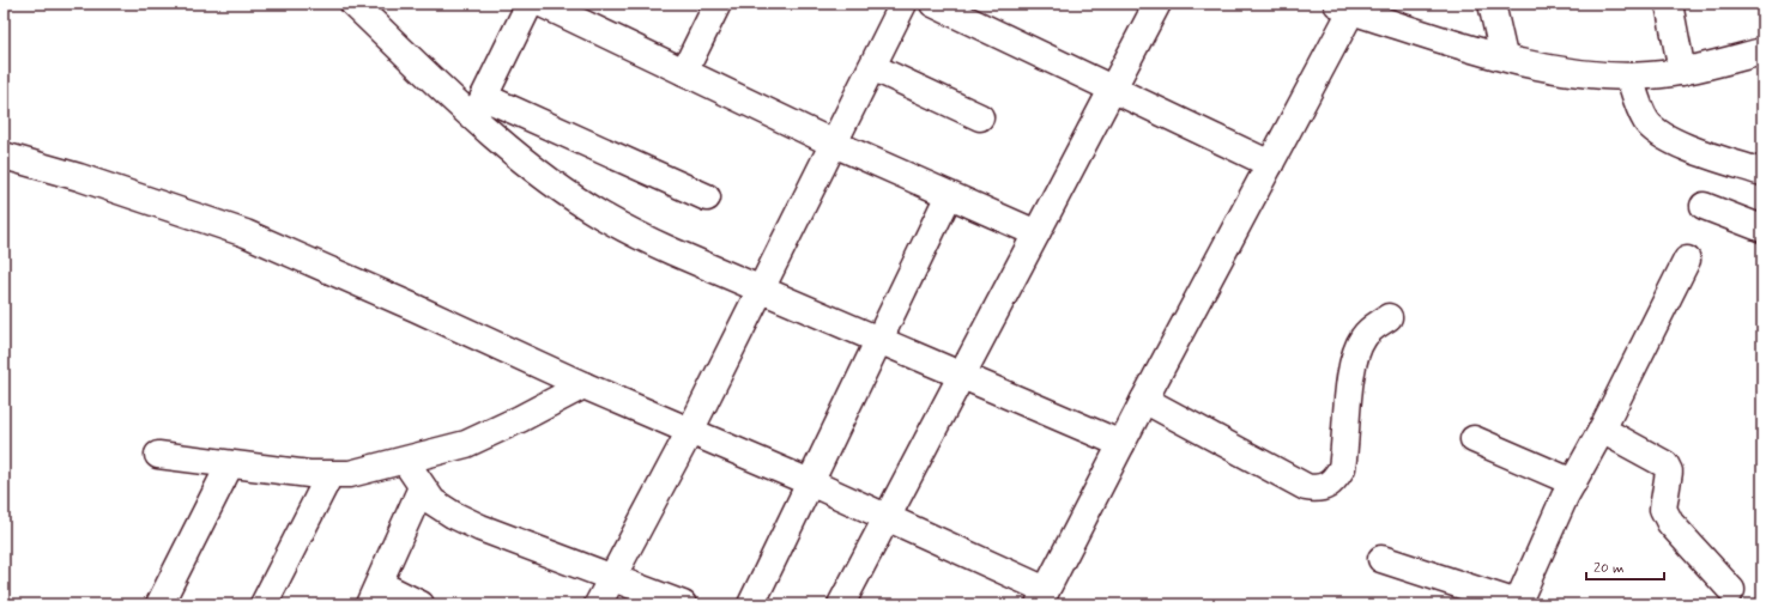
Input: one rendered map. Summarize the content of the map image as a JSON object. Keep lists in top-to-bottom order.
{
  "scale_bar": "20 m"
}
